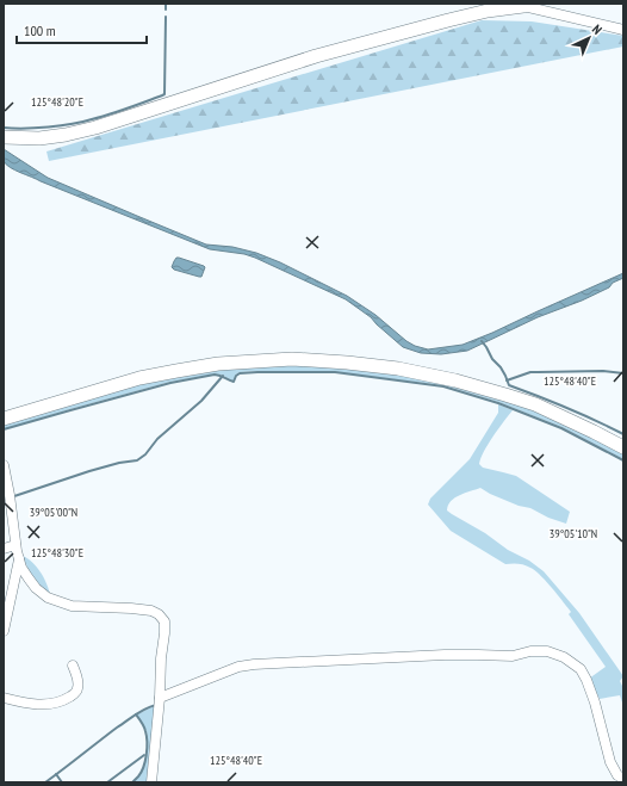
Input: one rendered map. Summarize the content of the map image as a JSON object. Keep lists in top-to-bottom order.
{
  "scale_bar": "100 m",
  "north": "top right",
  "coordinates": [
    "125°48'20\"E",
    "125°48'40\"E",
    "39°05'00\"N",
    "39°05'10\"N",
    "125°48'30\"E"
  ]
}
